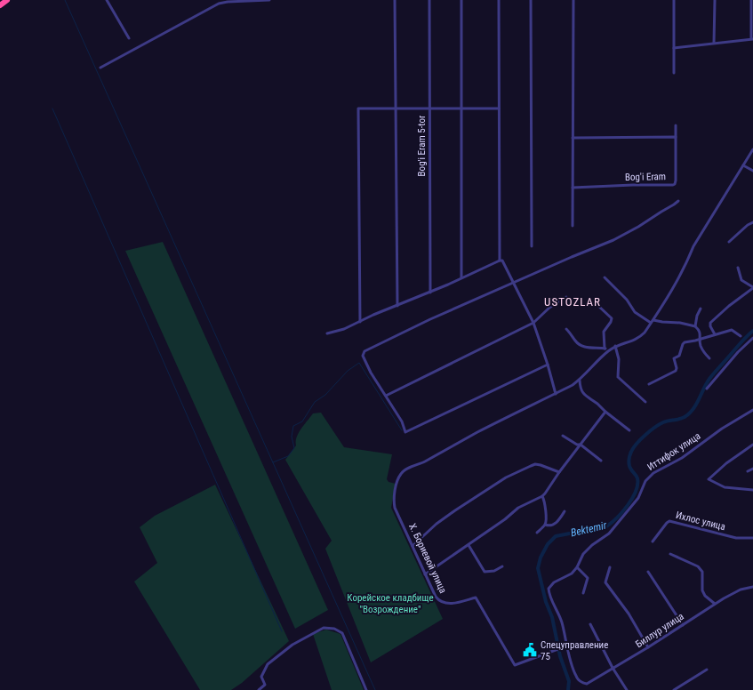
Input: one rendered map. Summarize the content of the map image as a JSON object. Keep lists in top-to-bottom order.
{
  "streets": {
    "street": [
      "Bog'i Eram 5-tor",
      "Bog'i Eram",
      "Иттифок улица",
      "Ихлос улица",
      "Х. Бориевой улица",
      "Биллур улица"
    ]
  },
  "crossings": [
    ["Х. Бориевой улица", "Биллур улица"]
  ],
  "districts": ["USTOZLAR"],
  "water": ["Bektemir"],
  "parks": ["Корейское кладбище \"Возрождение\""],
  "places": {
    "public building": ["Спецуправление 75"]
  }
}
